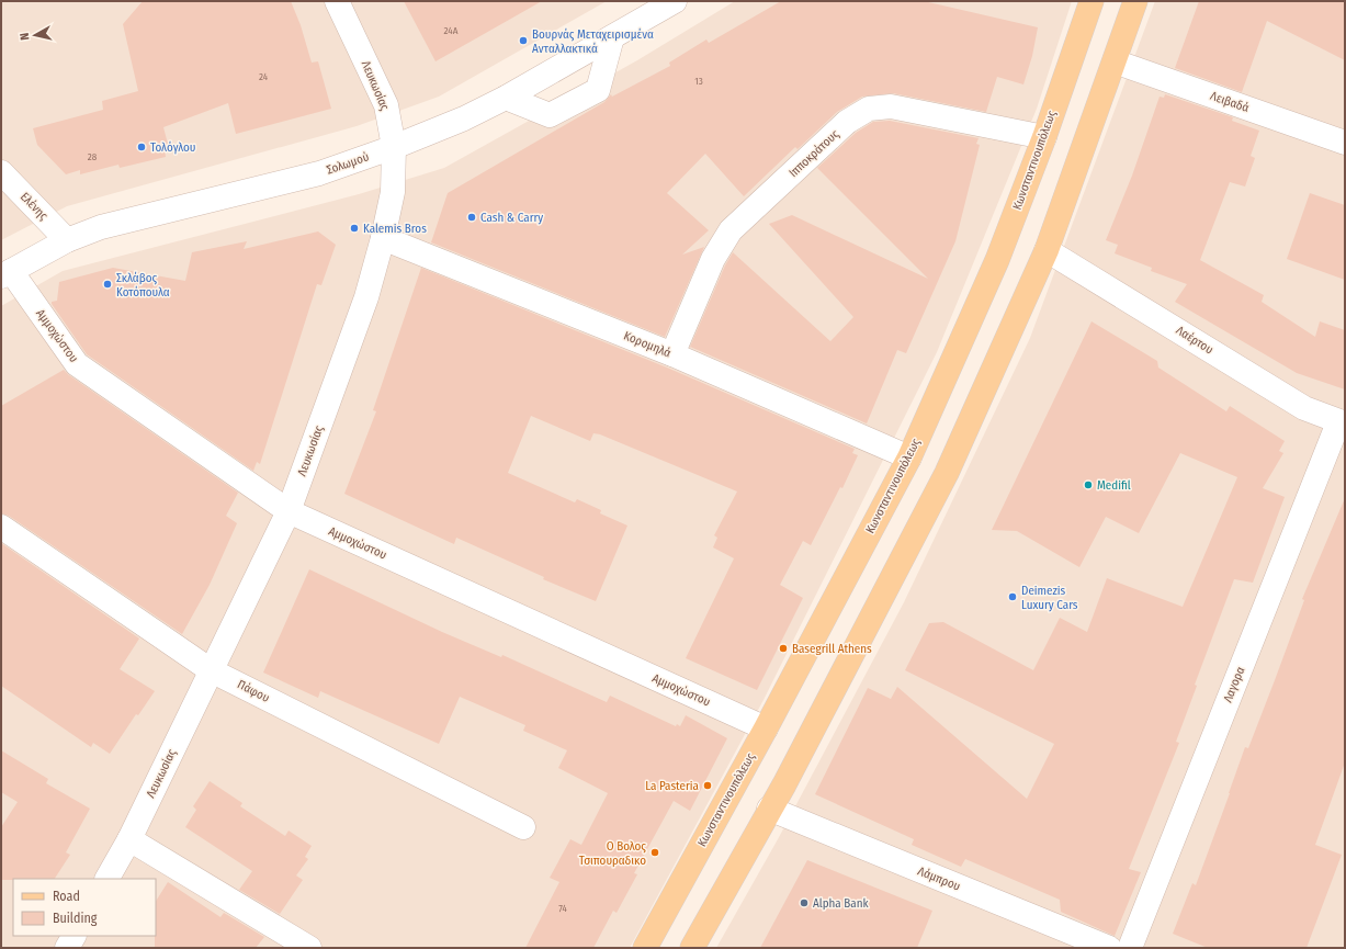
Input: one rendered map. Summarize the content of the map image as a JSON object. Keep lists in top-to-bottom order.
{
  "streets": {
    "main road": ["Κωνσταντινουπόλεως"],
    "street": [
      "Λευκωσίας",
      "Λειβαδά",
      "Ιπποκράτους",
      "Σολωμού",
      "Ελένης",
      "Αμμοχώστου",
      "Λαέρτου",
      "Κορομηλά",
      "Λαγορα",
      "Πάφου",
      "Λάμπρου"
    ]
  },
  "crossings": [
    ["Λευκωσίας", "Σολωμού"],
    ["Λευκωσίας", "Αμμοχώστου"],
    ["Λευκωσίας", "Κορομηλά"],
    ["Λευκωσίας", "Πάφου"],
    ["Ιπποκράτους", "Κωνσταντινουπόλεως"],
    ["Ιπποκράτους", "Κορομηλά"],
    ["Κωνσταντινουπόλεως", "Αμμοχώστου"],
    ["Κωνσταντινουπόλεως", "Κορομηλά"],
    ["Σολωμού", "Ελένης"],
    ["Σολωμού", "Αμμοχώστου"],
    ["Λαέρτου", "Λαγορα"]
  ],
  "places": [
    "Βουρνάς Μεταχειρισμένα Ανταλλακτικά",
    "Τολόγλου",
    "Cash & Carry",
    "Kalemis Bros",
    "Σκλάβος Κοτόπουλα",
    "Medifil",
    "Deimezis Luxury Cars",
    "Basegrill Athens",
    "La Pasteria",
    "Ο Βολος Τσιπουραδικο",
    "Alpha Bank"
  ],
  "house_numbers": [
    "24Α",
    "24",
    "13",
    "28",
    "74"
  ],
  "legend": ["Road", "Building"],
  "north": "left"
}
